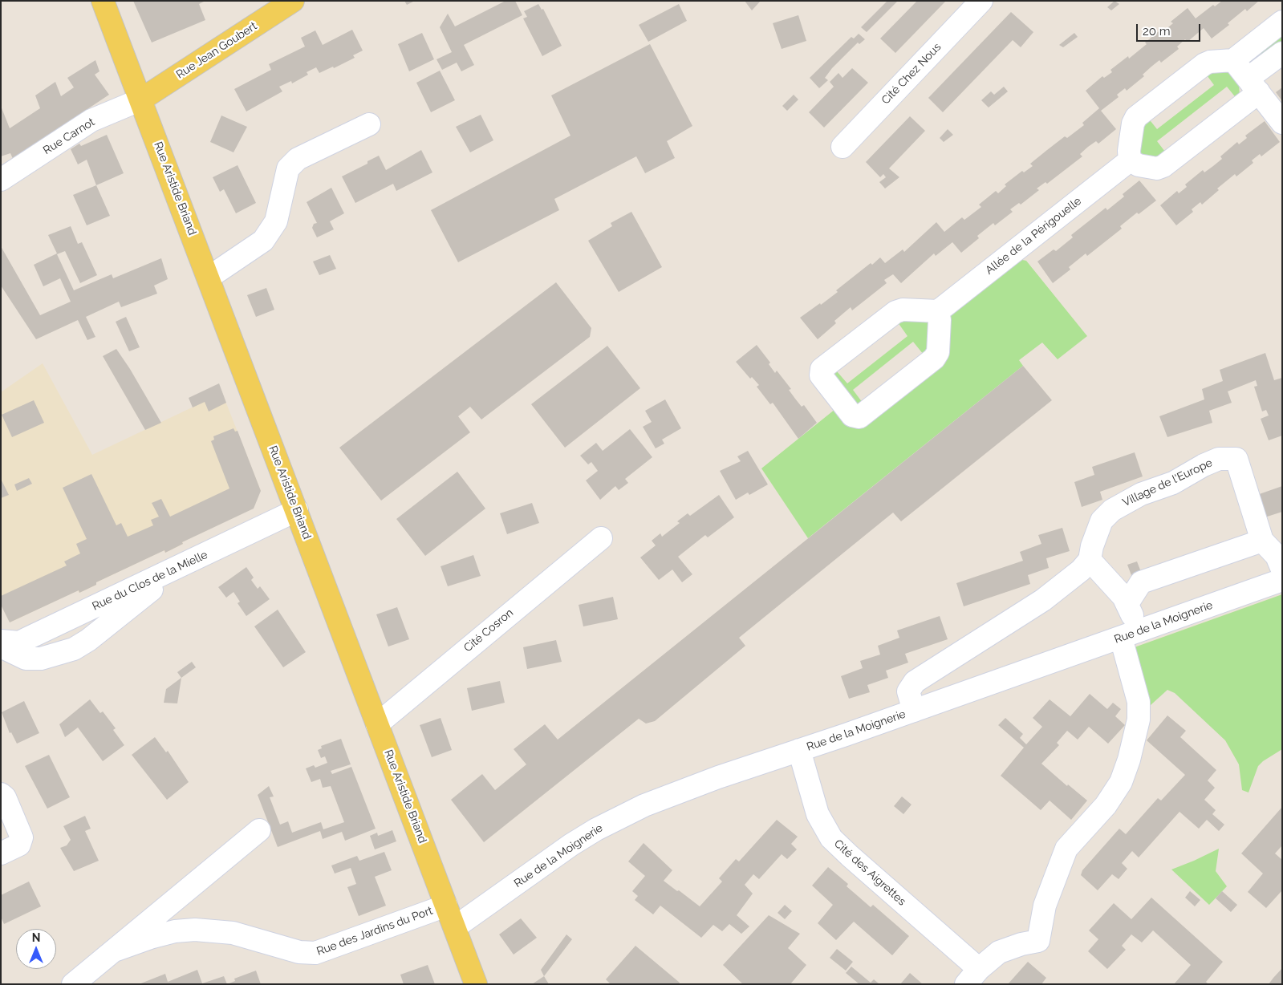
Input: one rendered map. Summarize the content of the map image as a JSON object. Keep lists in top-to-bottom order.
{
  "streets": {
    "main road": ["Rue Jean Goubert", "Rue Aristide Briand"],
    "street": [
      "Cité Chez Nous",
      "Rue Carnot",
      "Allée de la Périgouelle",
      "Village de l'Europe",
      "Rue du Clos de la Mielle",
      "Rue de la Moignerie",
      "Cité Cosron",
      "Cité des Aigrettes",
      "Rue des Jardins du Port"
    ]
  },
  "crossings": [
    ["Rue Jean Goubert", "Rue Carnot"],
    ["Rue Jean Goubert", "Rue Aristide Briand"],
    ["Rue Carnot", "Rue Aristide Briand"],
    ["Rue Aristide Briand", "Rue du Clos de la Mielle"],
    ["Rue Aristide Briand", "Rue de la Moignerie"],
    ["Rue Aristide Briand", "Cité Cosron"],
    ["Rue Aristide Briand", "Rue des Jardins du Port"],
    ["Village de l'Europe", "Rue de la Moignerie"],
    ["Rue de la Moignerie", "Cité des Aigrettes"]
  ],
  "scale_bar": "20 m",
  "north": "top"
}
